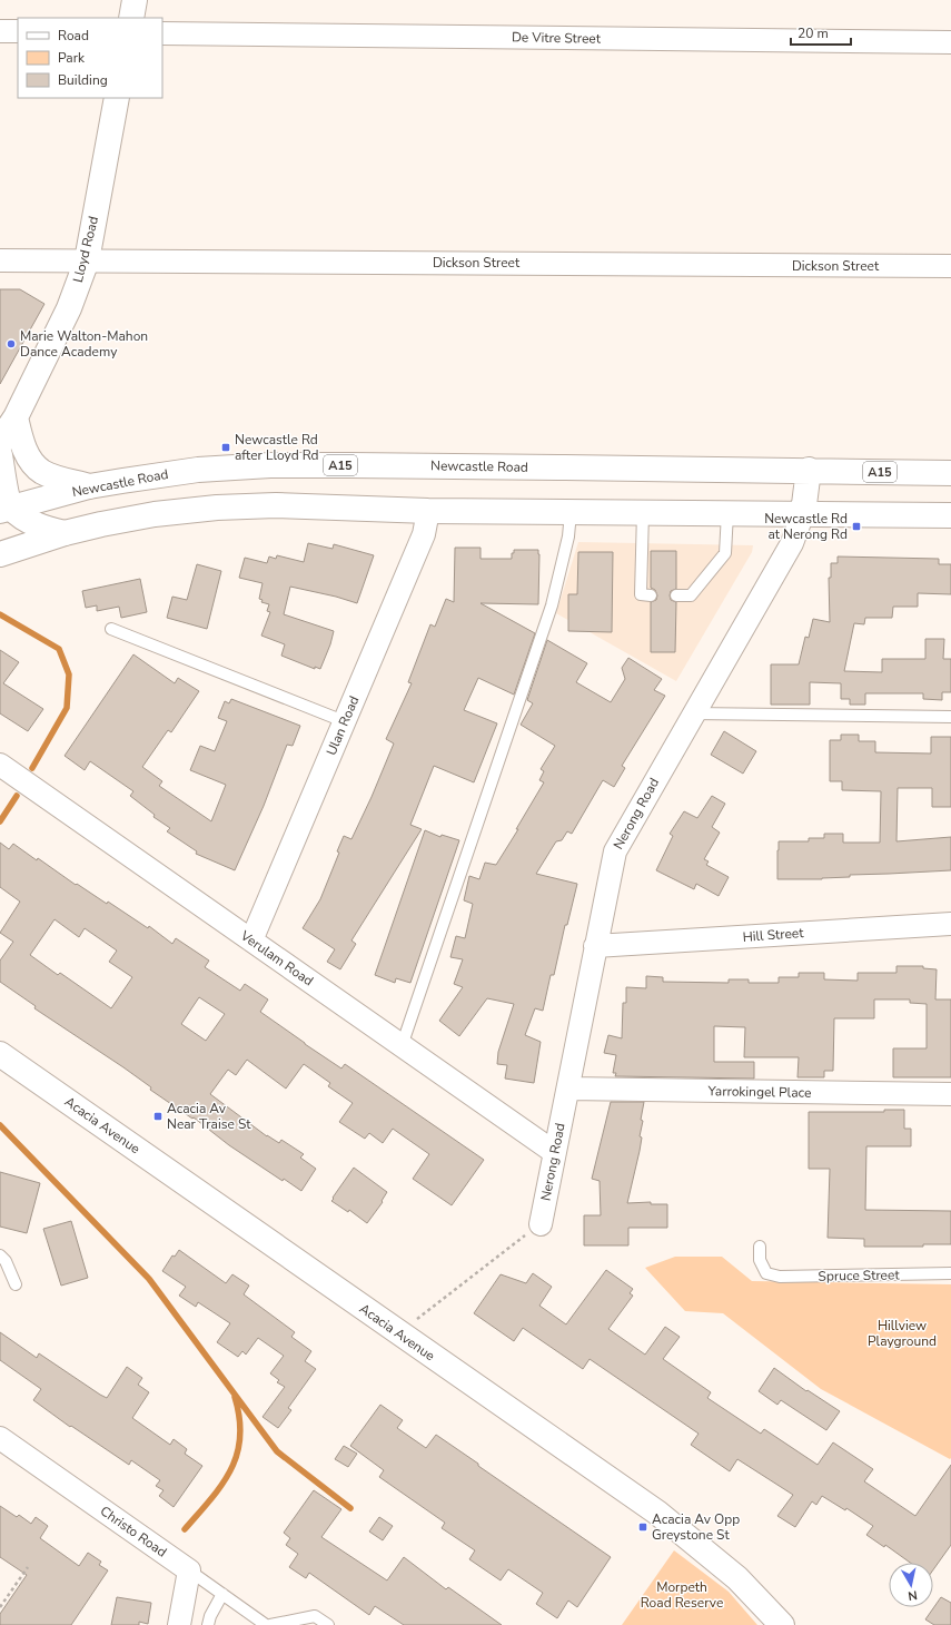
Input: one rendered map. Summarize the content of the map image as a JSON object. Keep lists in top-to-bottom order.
{
  "streets": {
    "main road": [
      "Lloyd Road",
      "A15",
      "Newcastle Road",
      "Acacia Avenue"
    ],
    "street": [
      "De Vitre Street",
      "Dickson Street",
      "Ulan Road",
      "Nerong Road",
      "Hill Street",
      "Verulam Road",
      "Yarrokingel Place",
      "Christo Road"
    ],
    "lane": ["Spruce Street"]
  },
  "crossings": [
    ["Lloyd Road", "Dickson Street"],
    ["Ulan Road", "Verulam Road"],
    ["Nerong Road", "Hill Street"],
    ["Nerong Road", "Verulam Road"],
    ["Nerong Road", "Yarrokingel Place"]
  ],
  "parks": ["Hillview Playground", "Morpeth Road Reserve"],
  "places": {
    "other": ["Marie Walton-Mahon Dance Academy"],
    "transit": [
      "Newcastle Rd after Lloyd Rd",
      "Newcastle Rd at Nerong Rd",
      "Acacia Av Near Traise St",
      "Acacia Av Opp Greystone St"
    ]
  },
  "legend": ["Road", "Park", "Building"],
  "scale_bar": "20 m",
  "north": "bottom"
}
